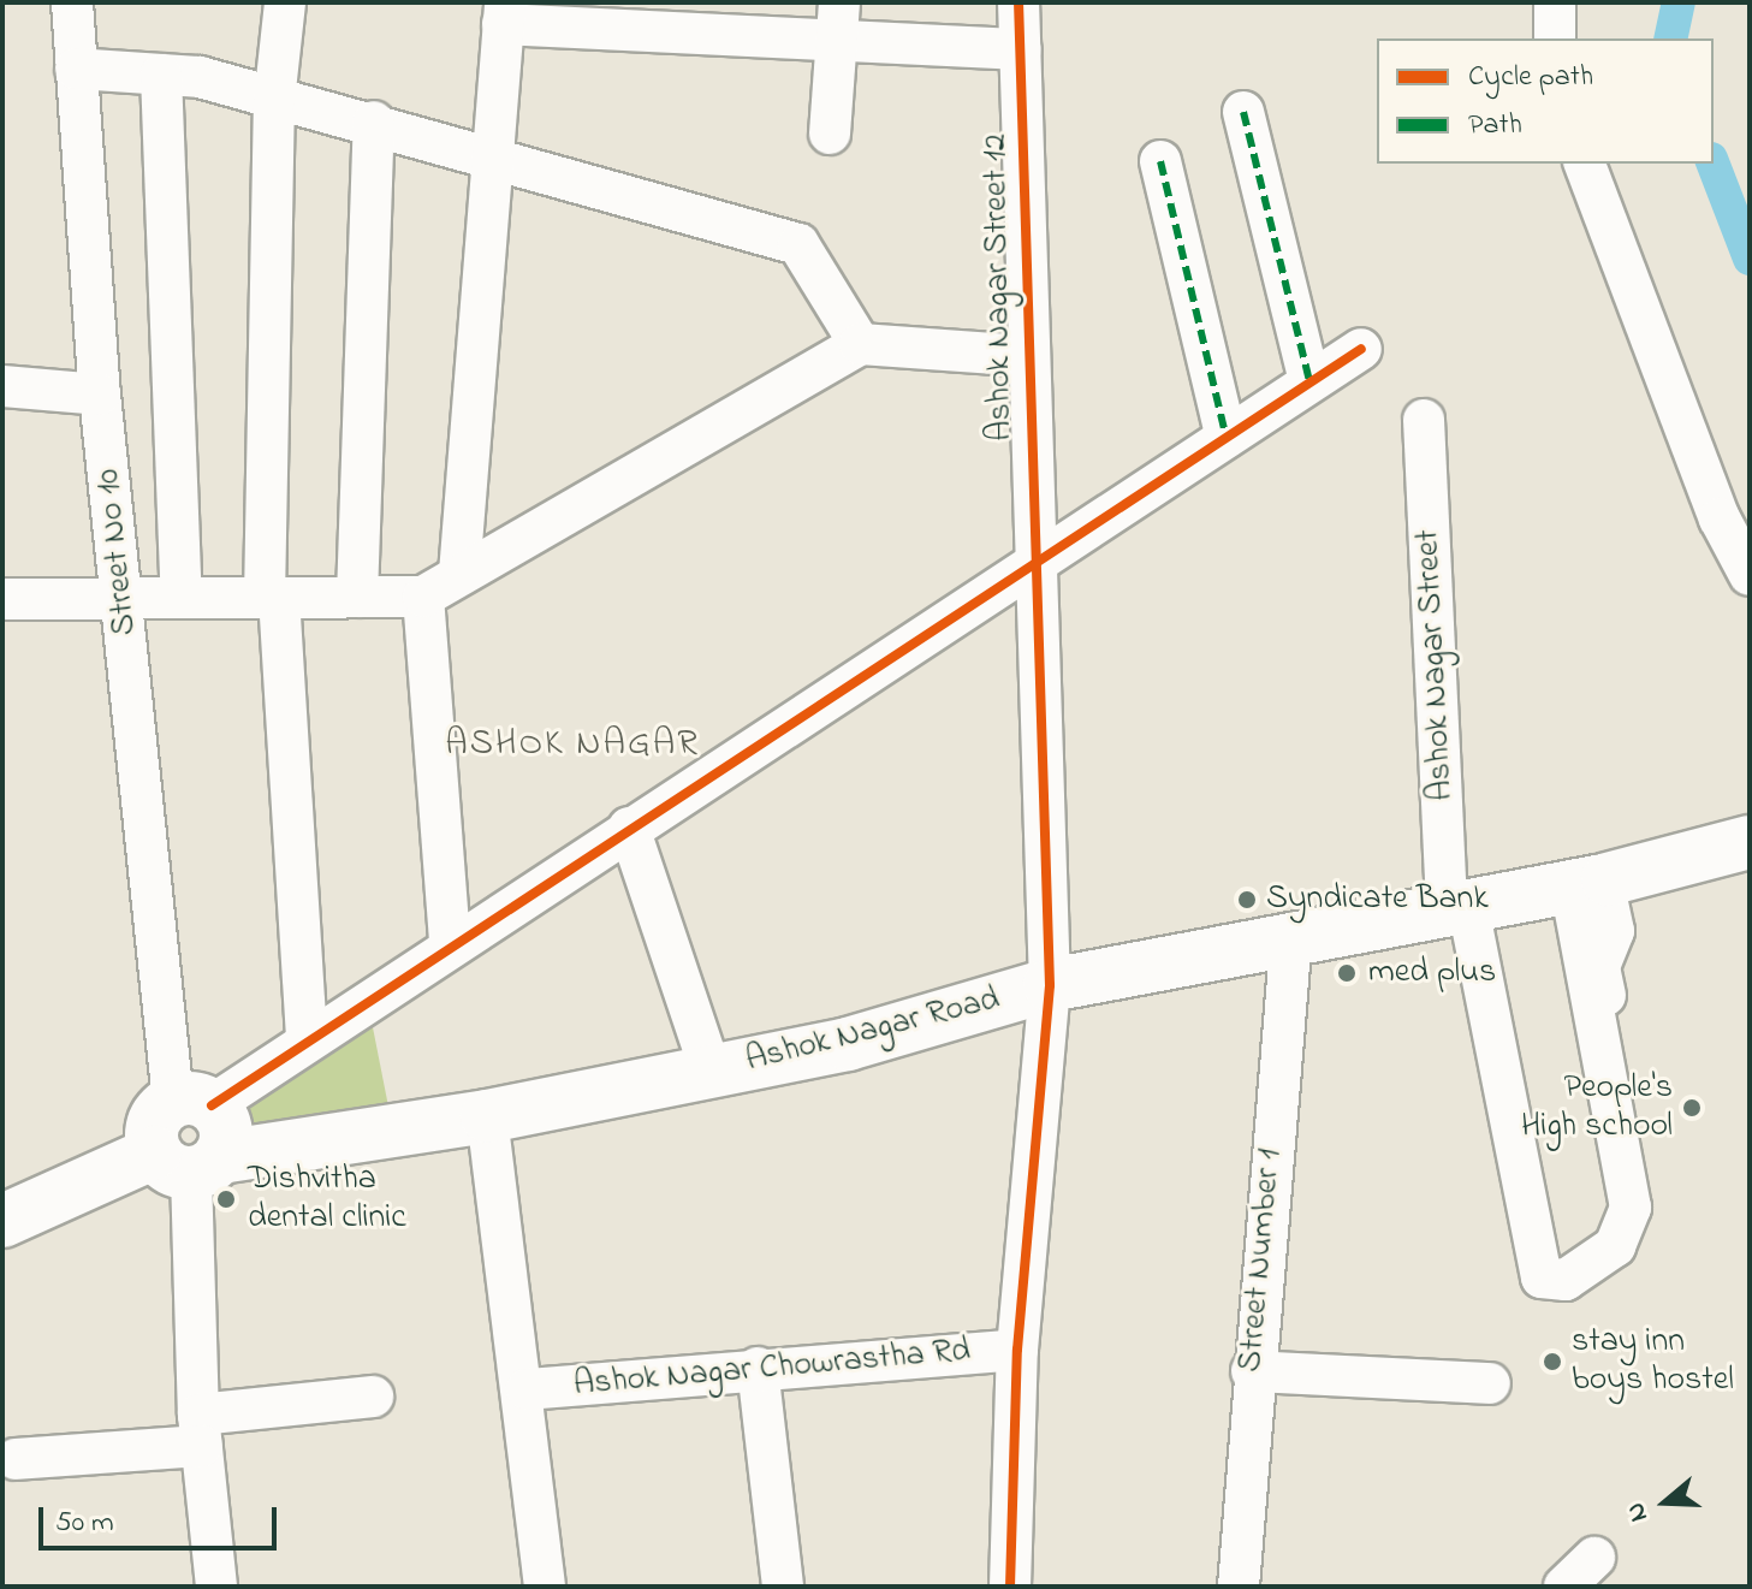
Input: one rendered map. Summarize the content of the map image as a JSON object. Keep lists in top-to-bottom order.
{
  "streets": {
    "main road": ["Ashok Nagar Road"],
    "street": [
      "Ashok Nagar Street 12",
      "Street No 10",
      "Ashok Nagar Street",
      "Street Number 1",
      "Ashok Nagar Chowrastha Rd"
    ]
  },
  "crossings": [
    ["Ashok Nagar Street 12", "Ashok Nagar Road"],
    ["Ashok Nagar Street 12", "Ashok Nagar Chowrastha Rd"],
    ["Ashok Nagar Street", "Ashok Nagar Road"],
    ["Ashok Nagar Road", "Street Number 1"]
  ],
  "districts": ["ASHOK NAGAR"],
  "places": [
    "Syndicate Bank",
    "med plus",
    "People's High school",
    "Dishvitha dental clinic",
    "stay inn boys hostel"
  ],
  "legend": ["Cycle path", "Path"],
  "scale_bar": "50 m",
  "north": "left"
}
